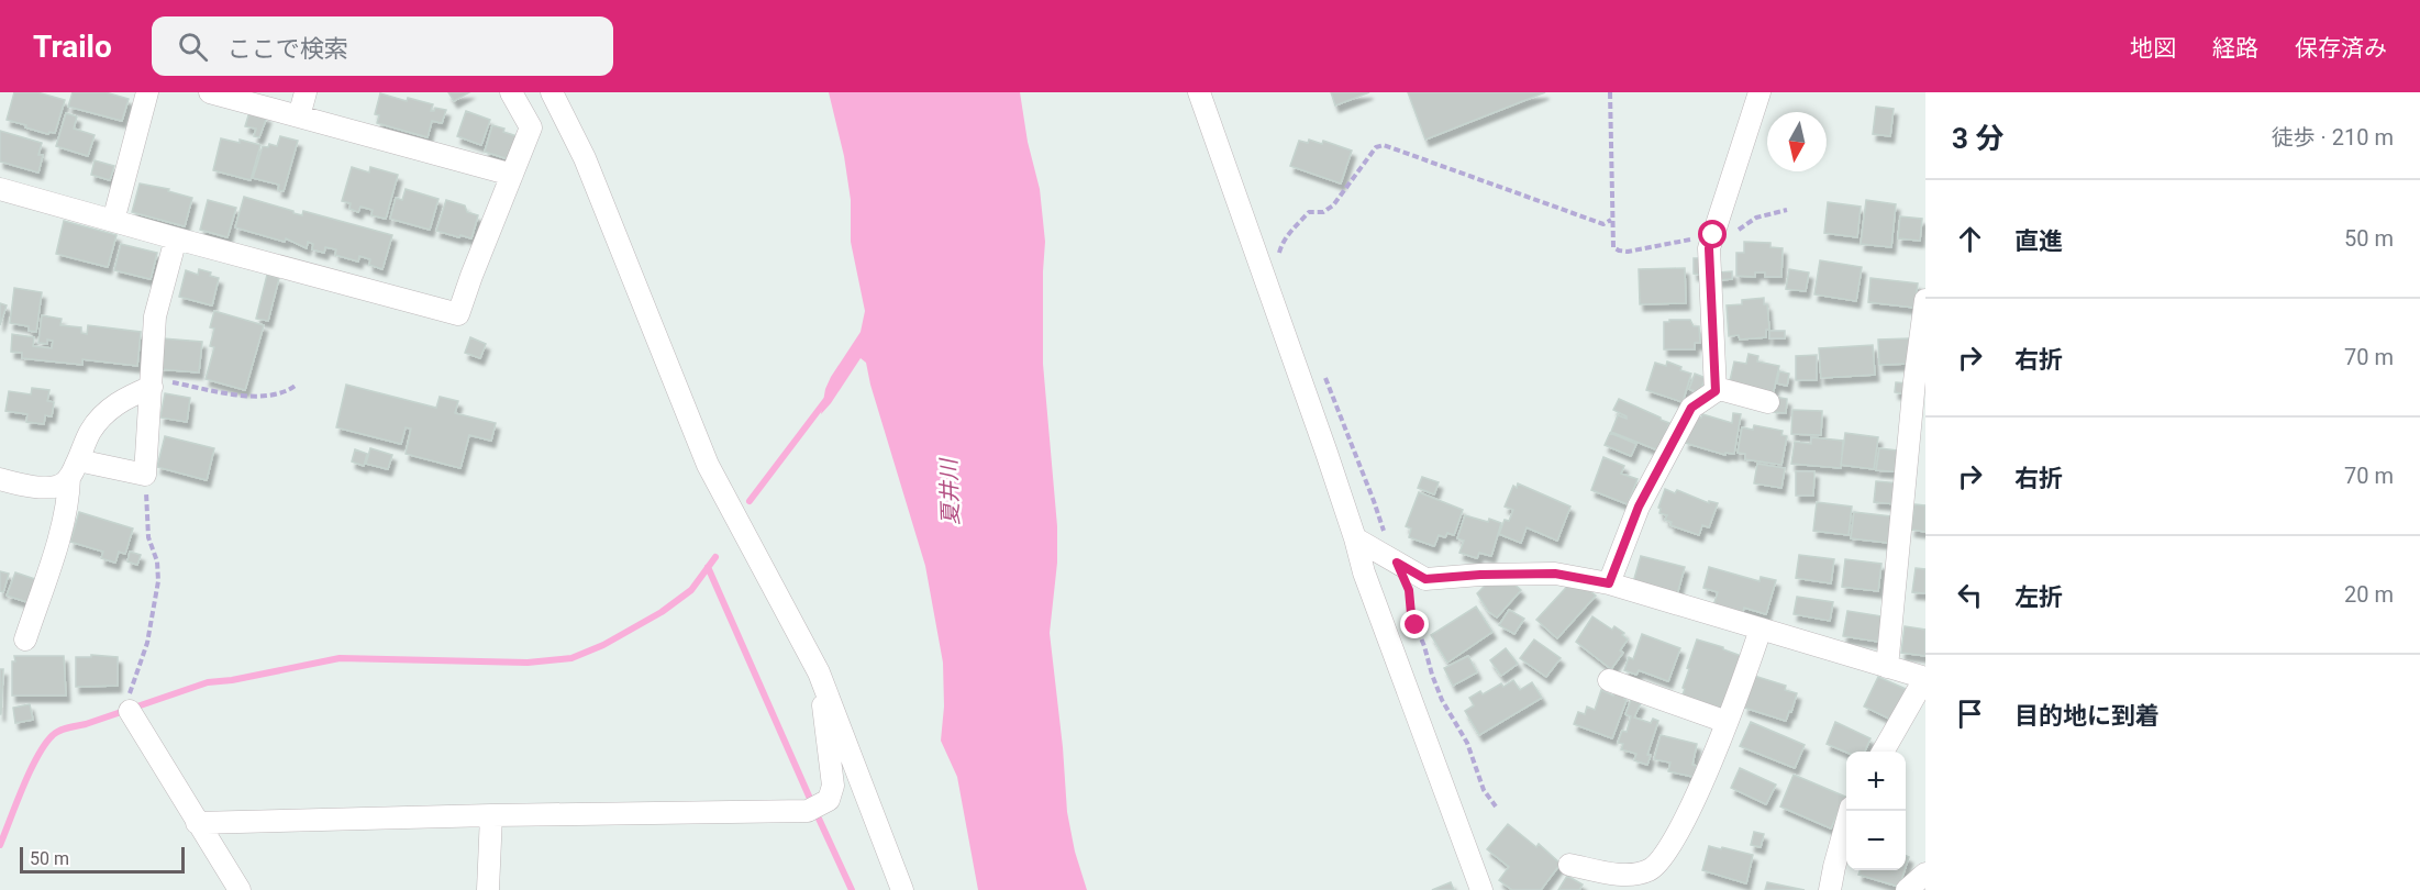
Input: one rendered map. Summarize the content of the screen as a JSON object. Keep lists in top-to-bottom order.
{
  "water": ["夏井川"],
  "scale_bar": "50 m",
  "north": "bottom",
  "page": {
    "header": "Trailo",
    "search": "ここで検索",
    "nav": ["地図", "経路", "保存済み"],
    "heading": ["3 分", "徒歩 · 210 m"],
    "list": [
      ["直進", "50 m"],
      ["右折", "70 m"],
      ["右折", "70 m"],
      ["左折", "20 m"],
      "目的地に到着"
    ],
    "map_buttons": ["+", "−"],
    "scale": "50 m"
  }
}
